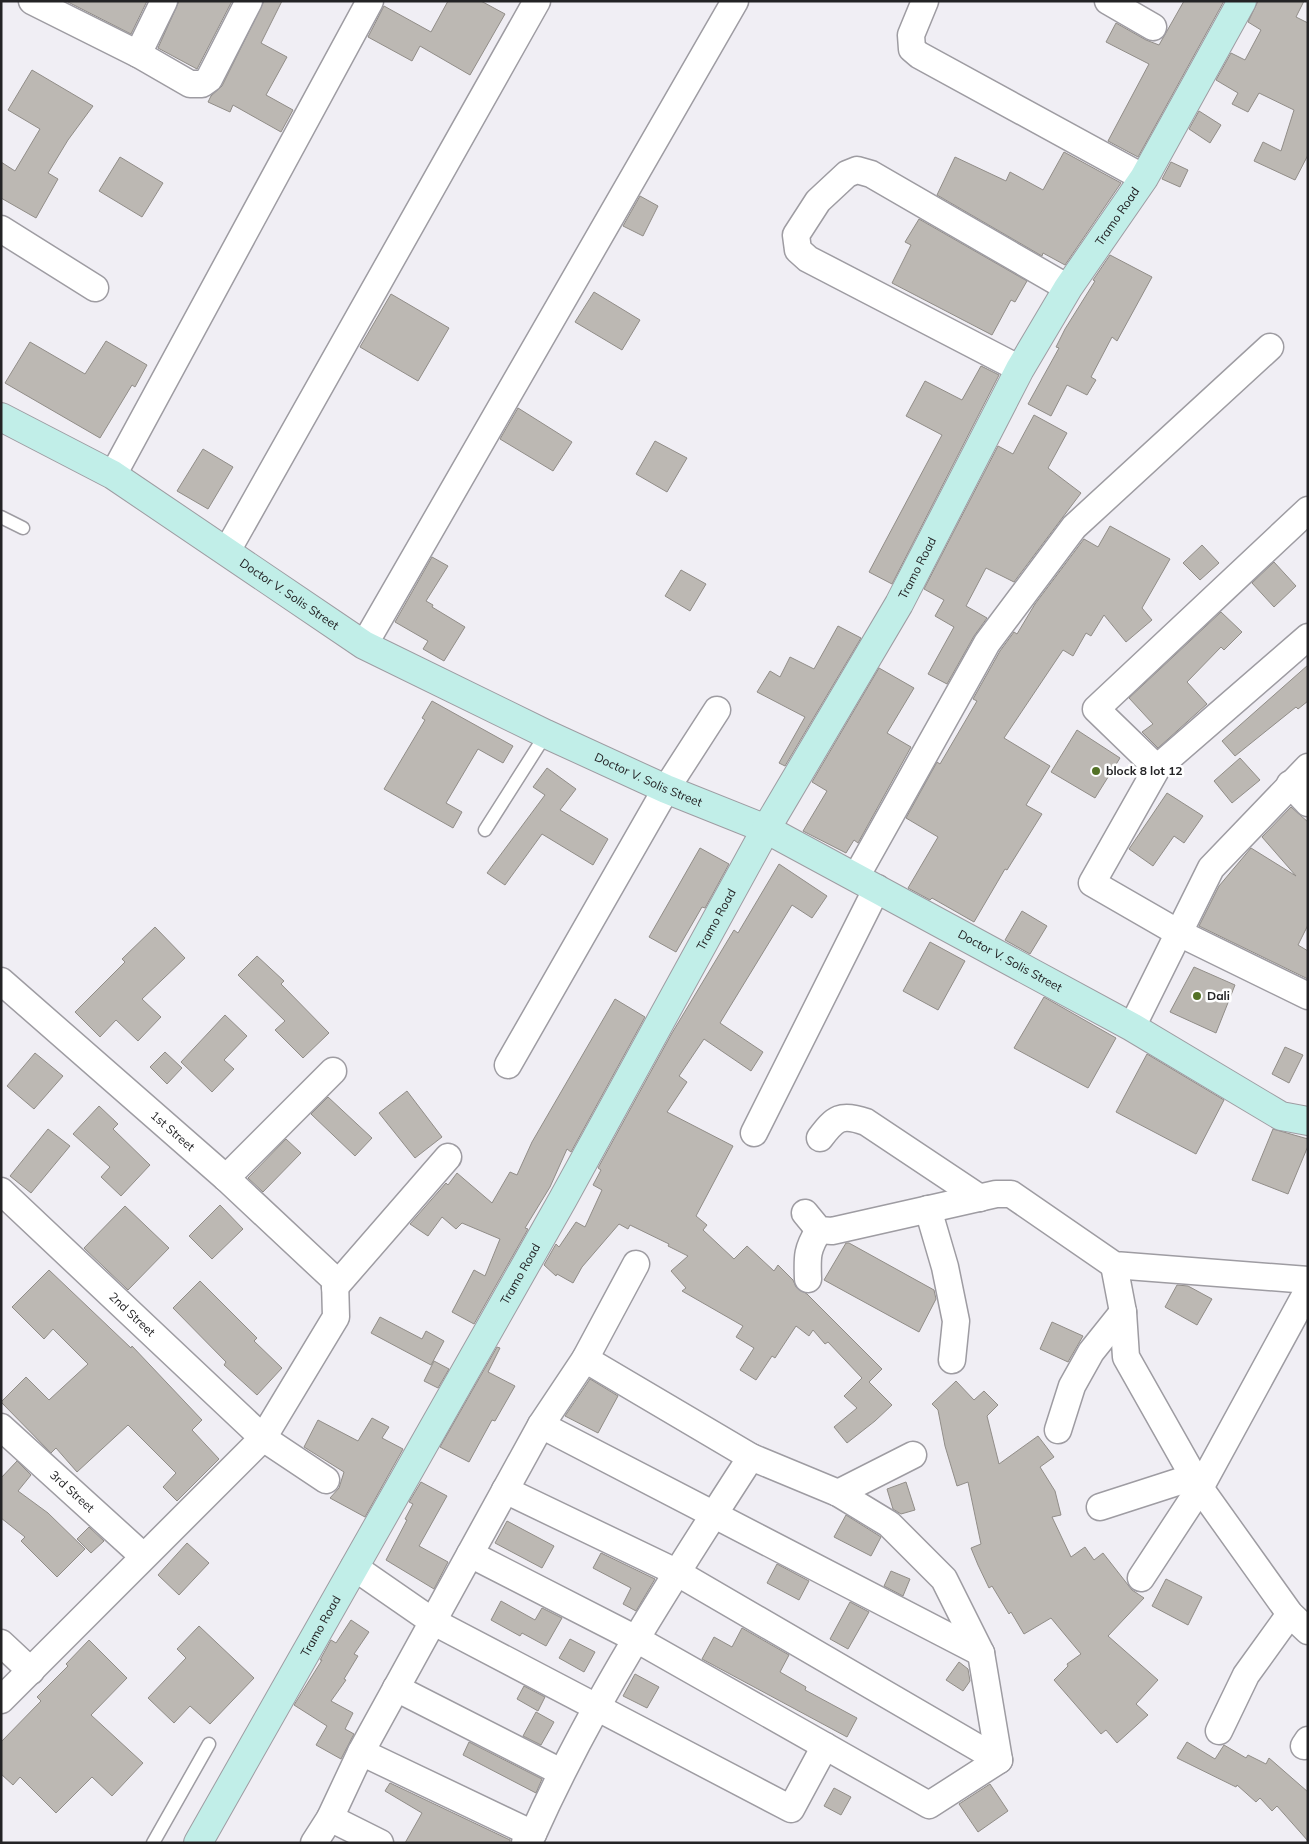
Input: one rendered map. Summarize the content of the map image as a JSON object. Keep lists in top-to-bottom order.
{
  "streets": {
    "street": [
      "Tramo Road",
      "Doctor V. Solis Street",
      "1st Street",
      "2nd Street",
      "3rd Street"
    ]
  },
  "crossings": [
    ["Tramo Road", "Doctor V. Solis Street"]
  ],
  "places": ["block 8 lot 12", "Dali"]
}
